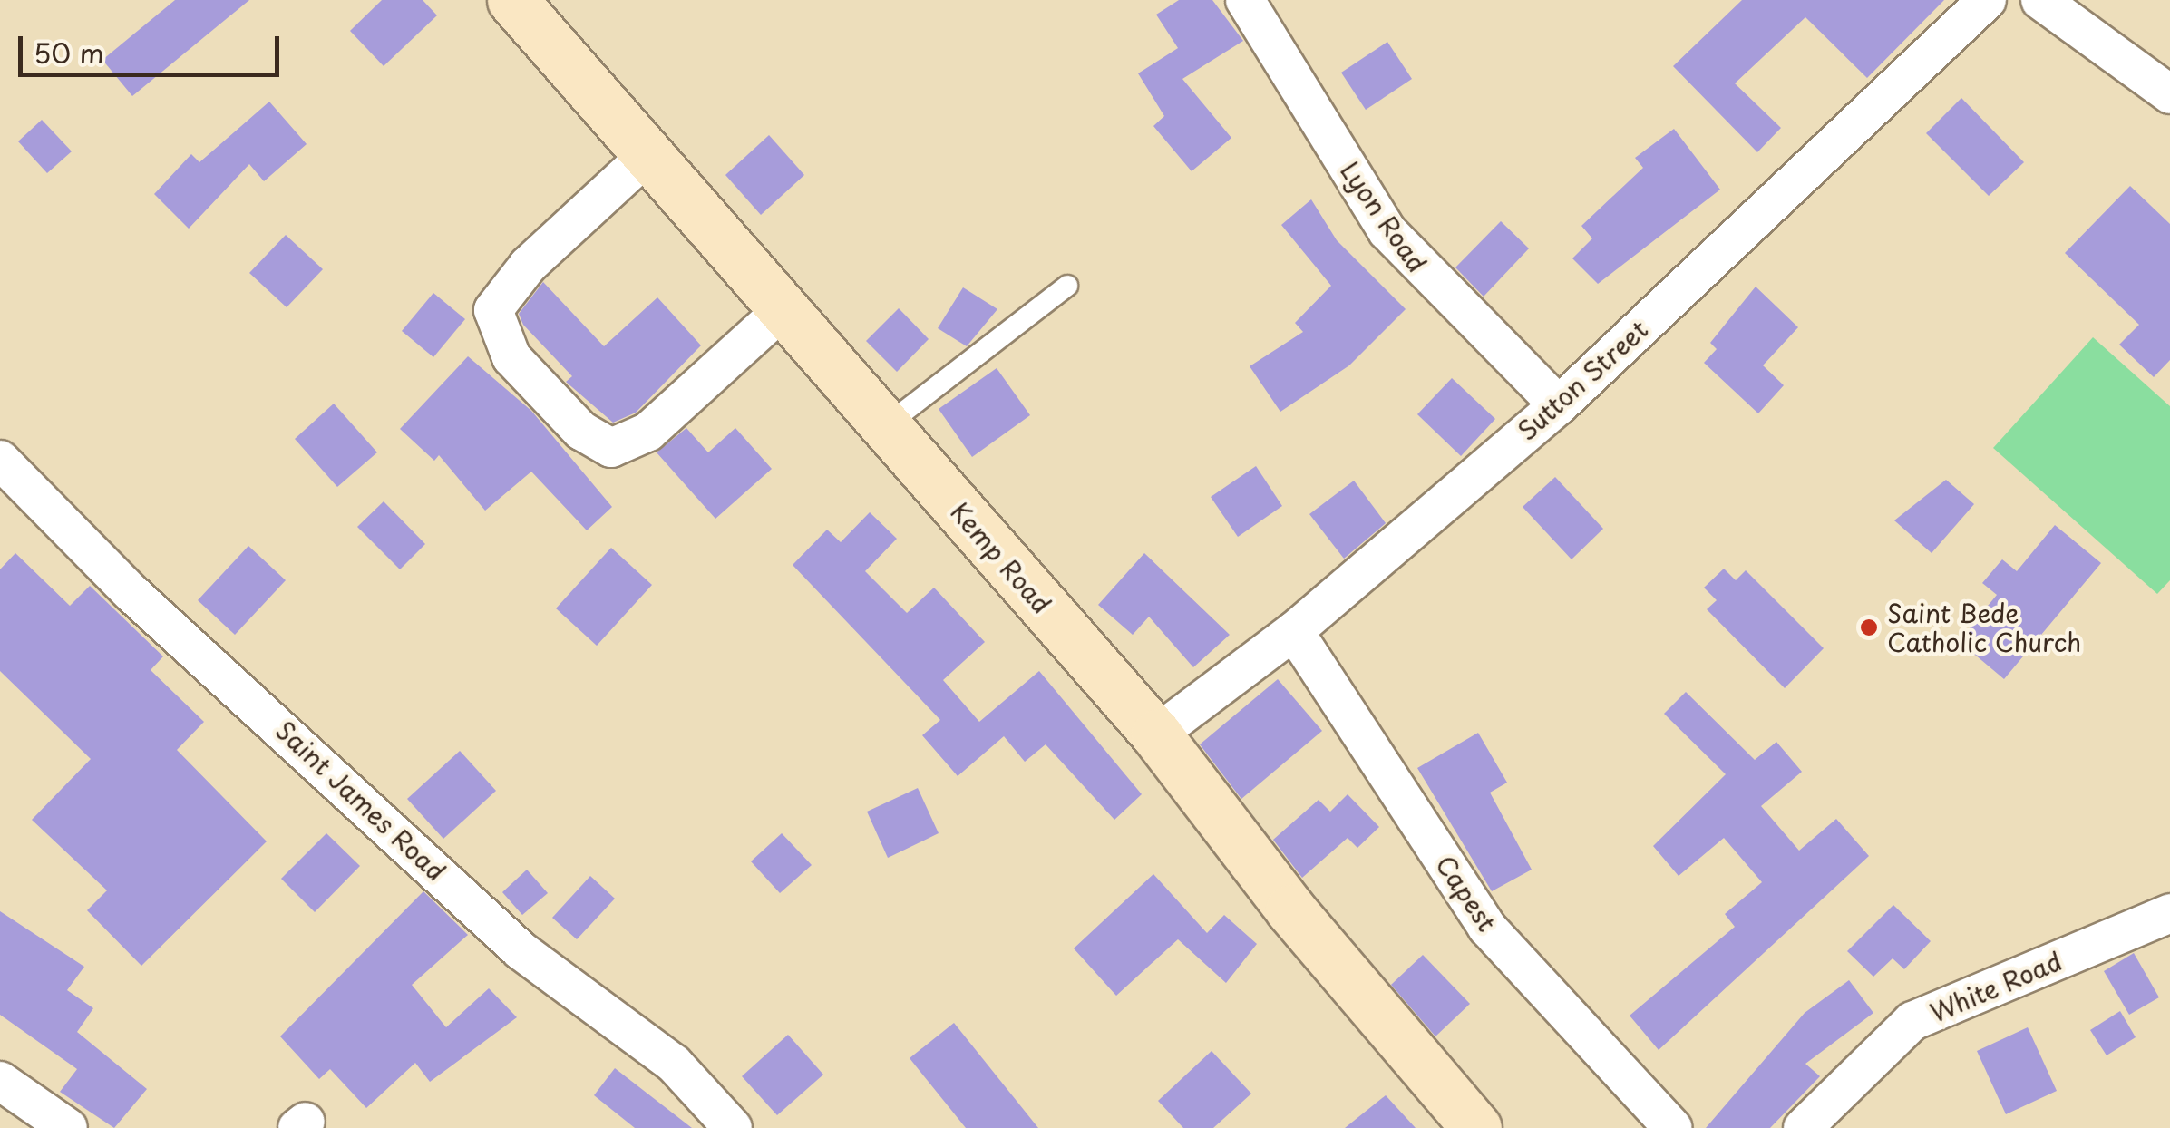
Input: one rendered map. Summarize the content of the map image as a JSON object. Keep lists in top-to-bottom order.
{
  "streets": {
    "street": [
      "Lyon Road",
      "Sutton Street",
      "Kemp Road",
      "Saint James Road",
      "Capest",
      "White Road"
    ]
  },
  "crossings": [
    ["Lyon Road", "Sutton Street"],
    ["Sutton Street", "Kemp Road"],
    ["Sutton Street", "Capest"]
  ],
  "places": ["Saint Bede Catholic Church"],
  "scale_bar": "50 m"
}
